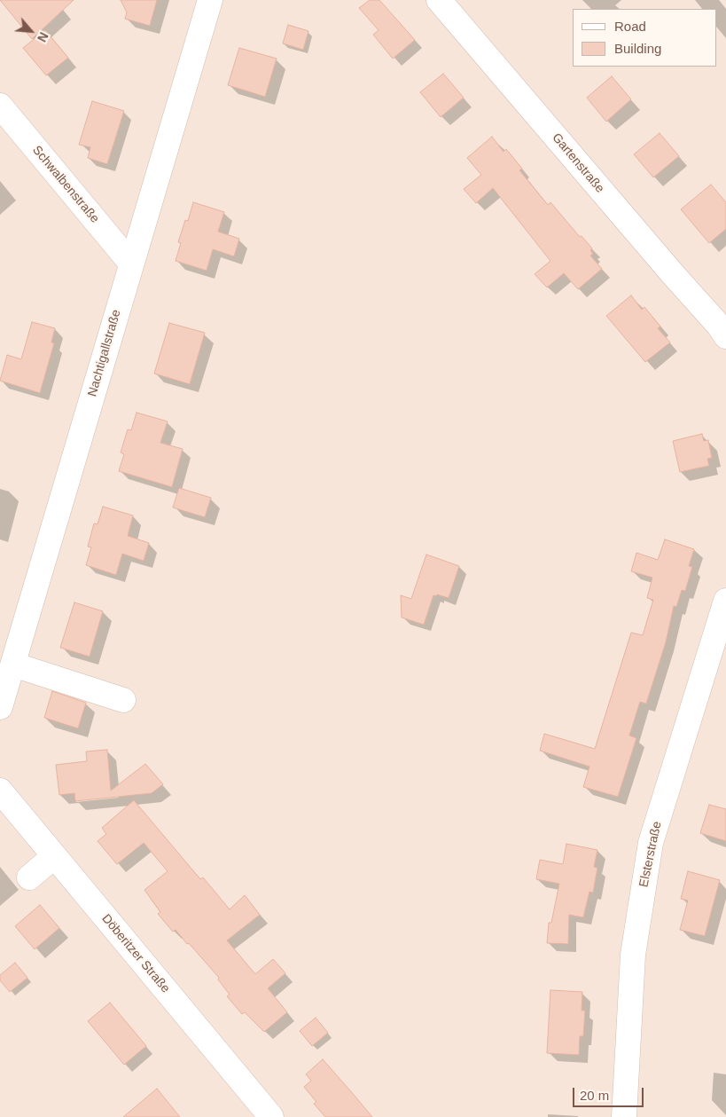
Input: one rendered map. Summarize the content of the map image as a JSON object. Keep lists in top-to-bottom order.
{
  "streets": {
    "street": [
      "Gartenstraße",
      "Schwalbenstraße",
      "Nachtigallstraße",
      "Elsterstraße",
      "Döberitzer Straße"
    ]
  },
  "crossings": [
    ["Schwalbenstraße", "Nachtigallstraße"]
  ],
  "legend": ["Road", "Building"],
  "scale_bar": "20 m",
  "north": "bottom right"
}
